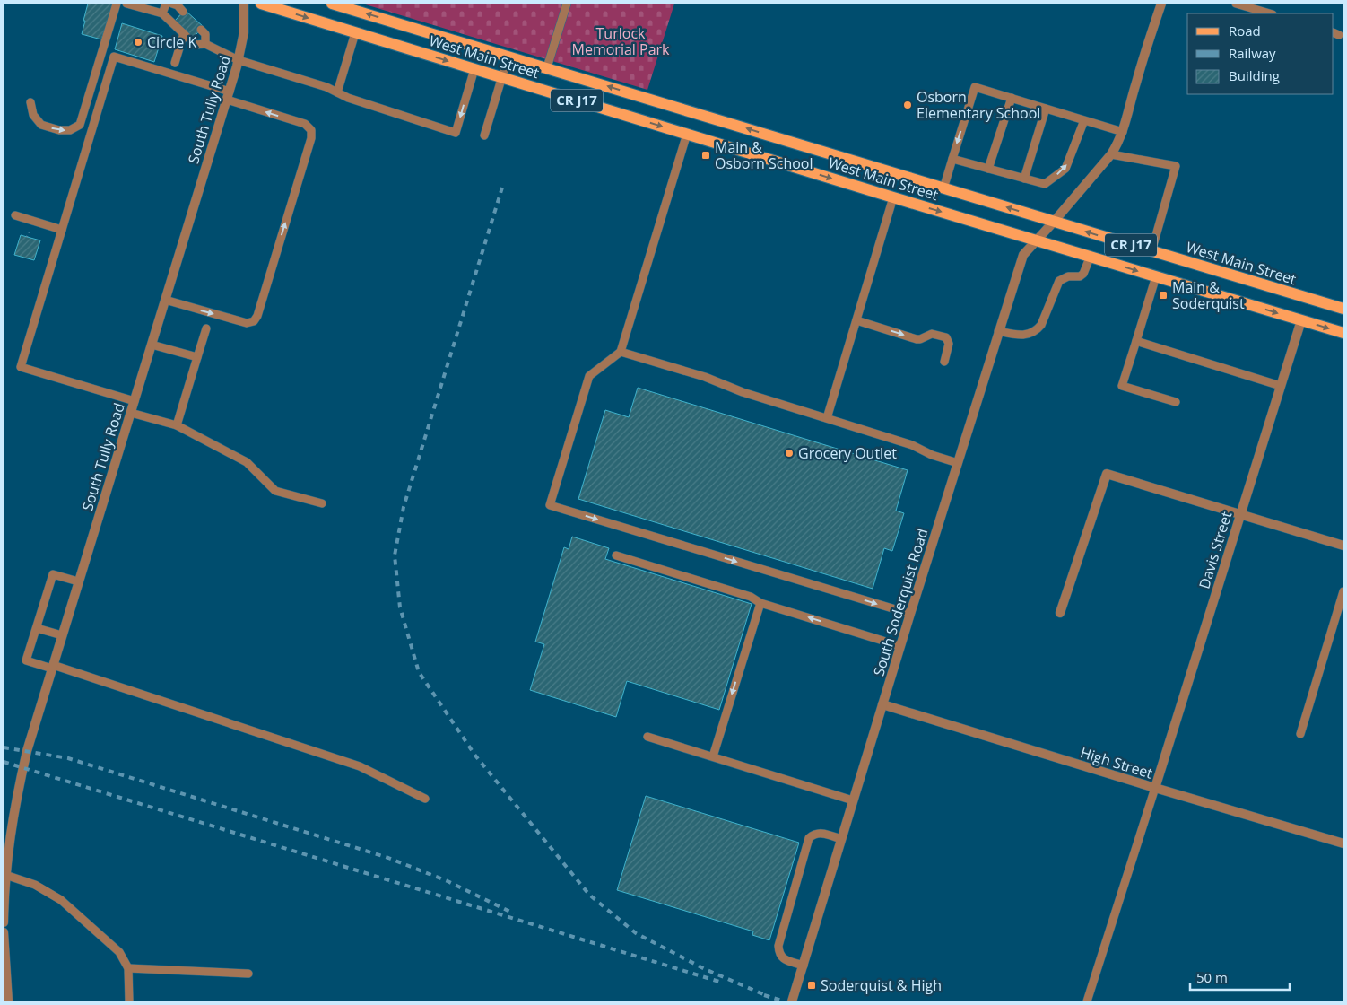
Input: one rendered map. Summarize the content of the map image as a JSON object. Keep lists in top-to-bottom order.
{
  "streets": {
    "main road": ["West Main Street", "CR J17"],
    "street": [
      "South Tully Road",
      "Davis Street",
      "South Soderquist Road",
      "High Street"
    ]
  },
  "crossings": [
    ["West Main Street", "Davis Street"],
    ["West Main Street", "South Soderquist Road"],
    ["Davis Street", "High Street"],
    ["South Soderquist Road", "High Street"]
  ],
  "parks": ["Turlock Memorial Park"],
  "places": {
    "other": ["Circle K", "Osborn Elementary School", "Grocery Outlet"],
    "transit": ["Main & Osborn School", "Main & Soderquist", "Soderquist & High"]
  },
  "legend": ["Road", "Railway", "Building"],
  "scale_bar": "50 m"
}
